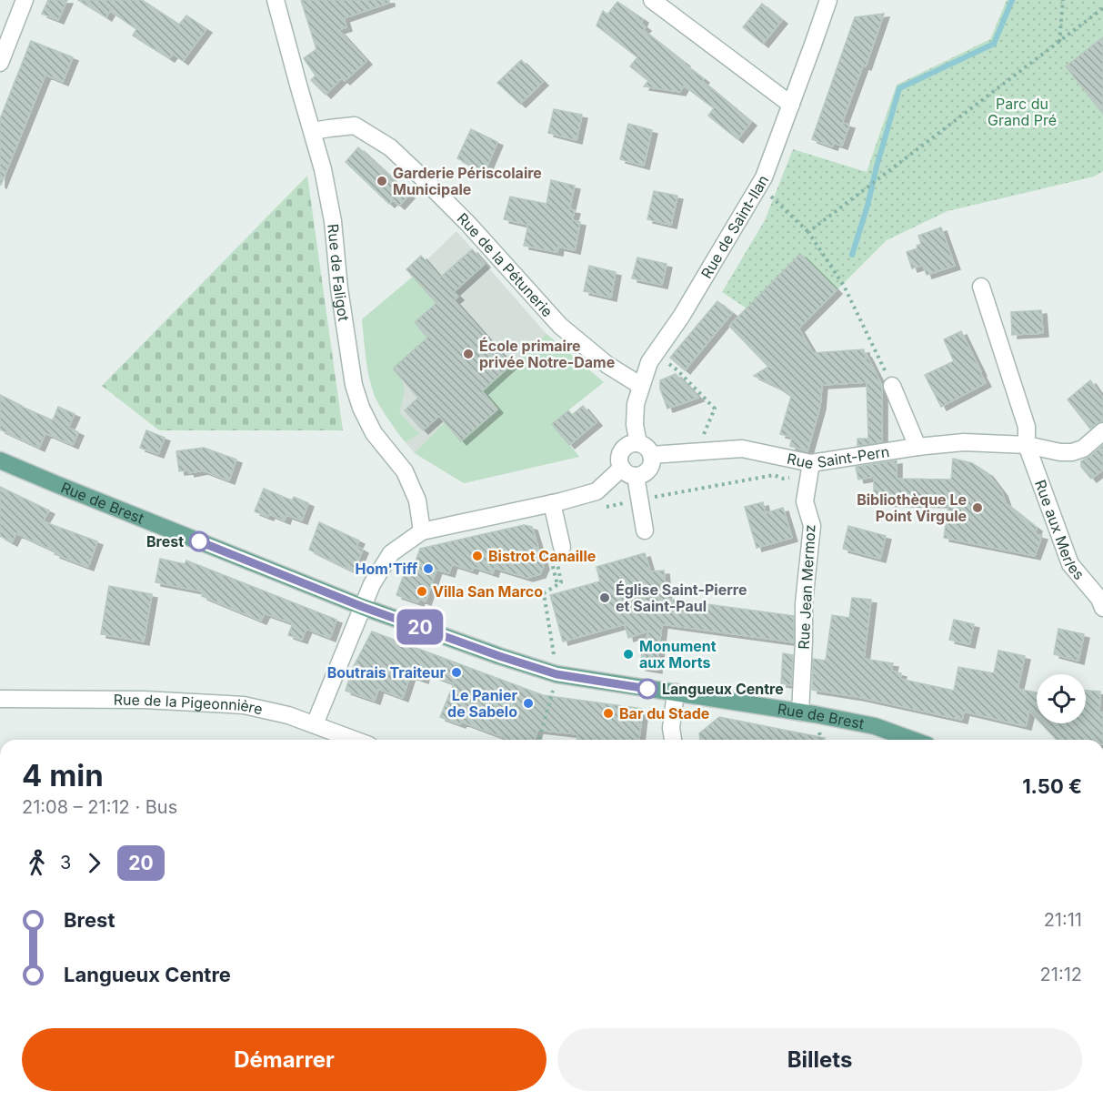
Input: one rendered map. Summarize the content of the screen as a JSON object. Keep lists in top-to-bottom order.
{
  "streets": {
    "main road": ["Rue de Brest"],
    "street": [
      "Rue de Saint-Ilan",
      "Rue de la Pétunerie",
      "Rue de Faligot",
      "Rue Saint-Pern",
      "Rue aux Merles",
      "Rue Jean Mermoz",
      "Rue de la Pigeonnière"
    ]
  },
  "crossings": [
    ["Rue de Saint-Ilan", "Rue de la Pétunerie"],
    ["Rue de Saint-Ilan", "Rue Saint-Pern"],
    ["Rue de la Pétunerie", "Rue de Faligot"],
    ["Rue Saint-Pern", "Rue aux Merles"],
    ["Rue Saint-Pern", "Rue Jean Mermoz"],
    ["Rue de Brest", "Rue Jean Mermoz"]
  ],
  "parks": ["Parc du Grand Pré"],
  "places": [
    "Garderie Périscolaire Municipale",
    "École primaire privée Notre-Dame",
    "Bibliothèque Le Point Virgule",
    "Brest",
    "Bistrot Canaille",
    "Hom'Tiff",
    "Villa San Marco",
    "Église Saint-Pierre et Saint-Paul",
    "Monument aux Morts",
    "Boutrais Traiteur",
    "Langueux Centre",
    "Le Panier de Sabelo",
    "Bar du Stade"
  ],
  "lines": ["bus line 20"],
  "page": {
    "on_map": "20",
    "heading": ["4 min", "21:08 – 21:12 · Bus", "1.50 €"],
    "legs": ["3", "20"],
    "list": [
      {
        "name": "Brest",
        "value": "21:11"
      },
      {
        "name": "Langueux Centre",
        "value": "21:12"
      }
    ],
    "buttons": ["Démarrer", "Billets"]
  }
}
